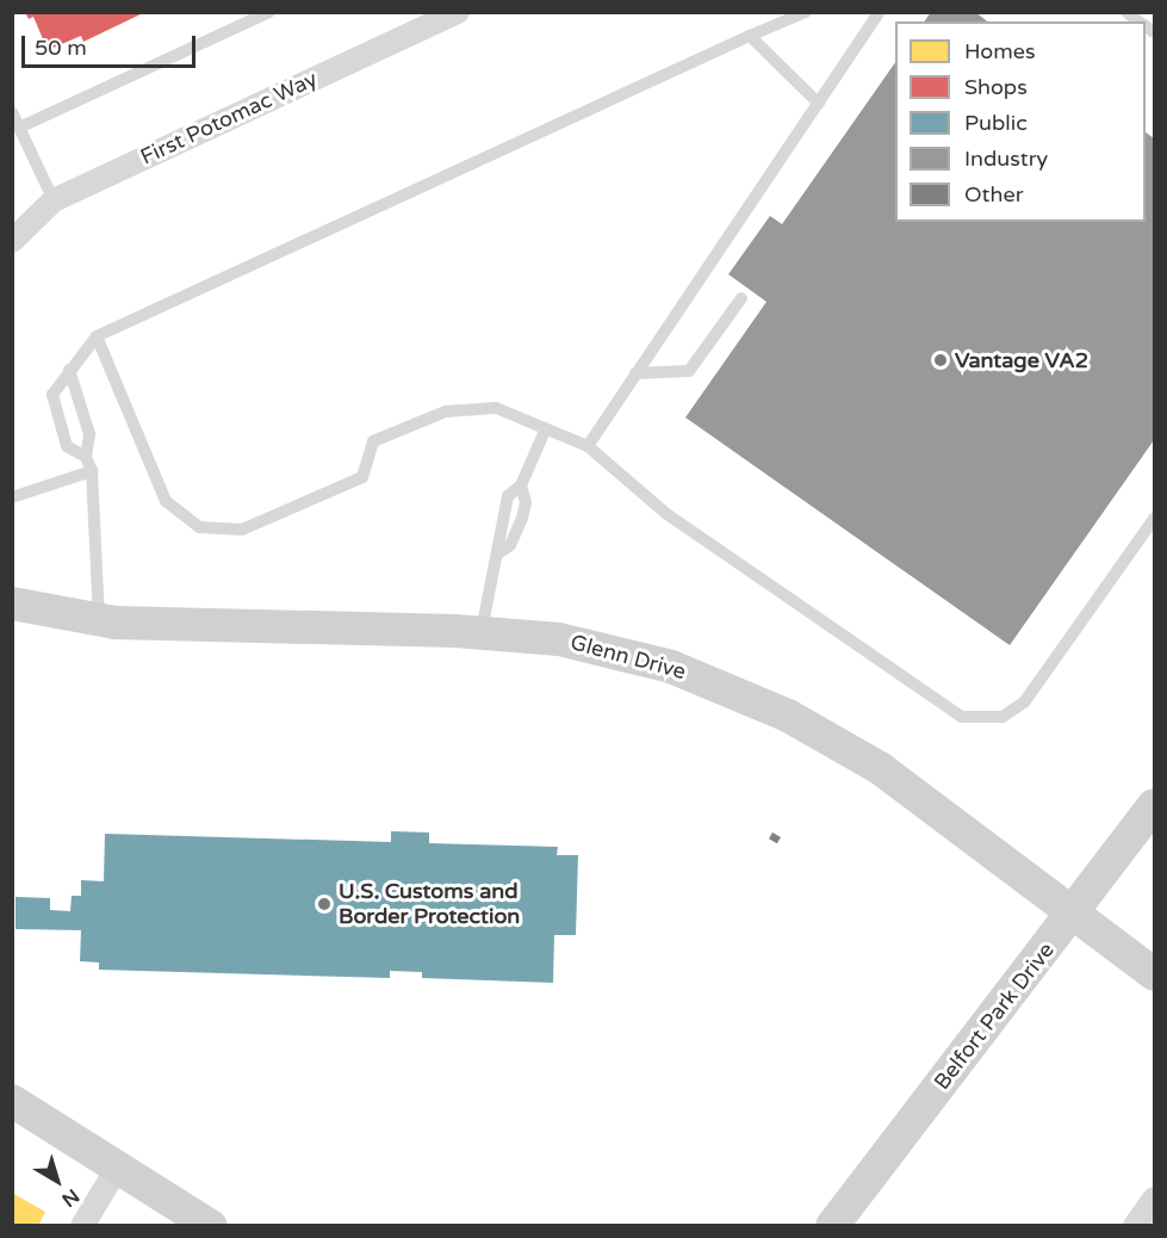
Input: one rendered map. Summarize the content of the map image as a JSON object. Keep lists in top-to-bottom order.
{
  "streets": {
    "street": ["First Potomac Way", "Glenn Drive", "Belfort Park Drive"]
  },
  "crossings": [
    ["Glenn Drive", "Belfort Park Drive"]
  ],
  "places": ["Vantage VA2", "U.S. Customs and Border Protection"],
  "legend": [
    "Homes",
    "Shops",
    "Public",
    "Industry",
    "Other"
  ],
  "scale_bar": "50 m",
  "north": "bottom right"
}
